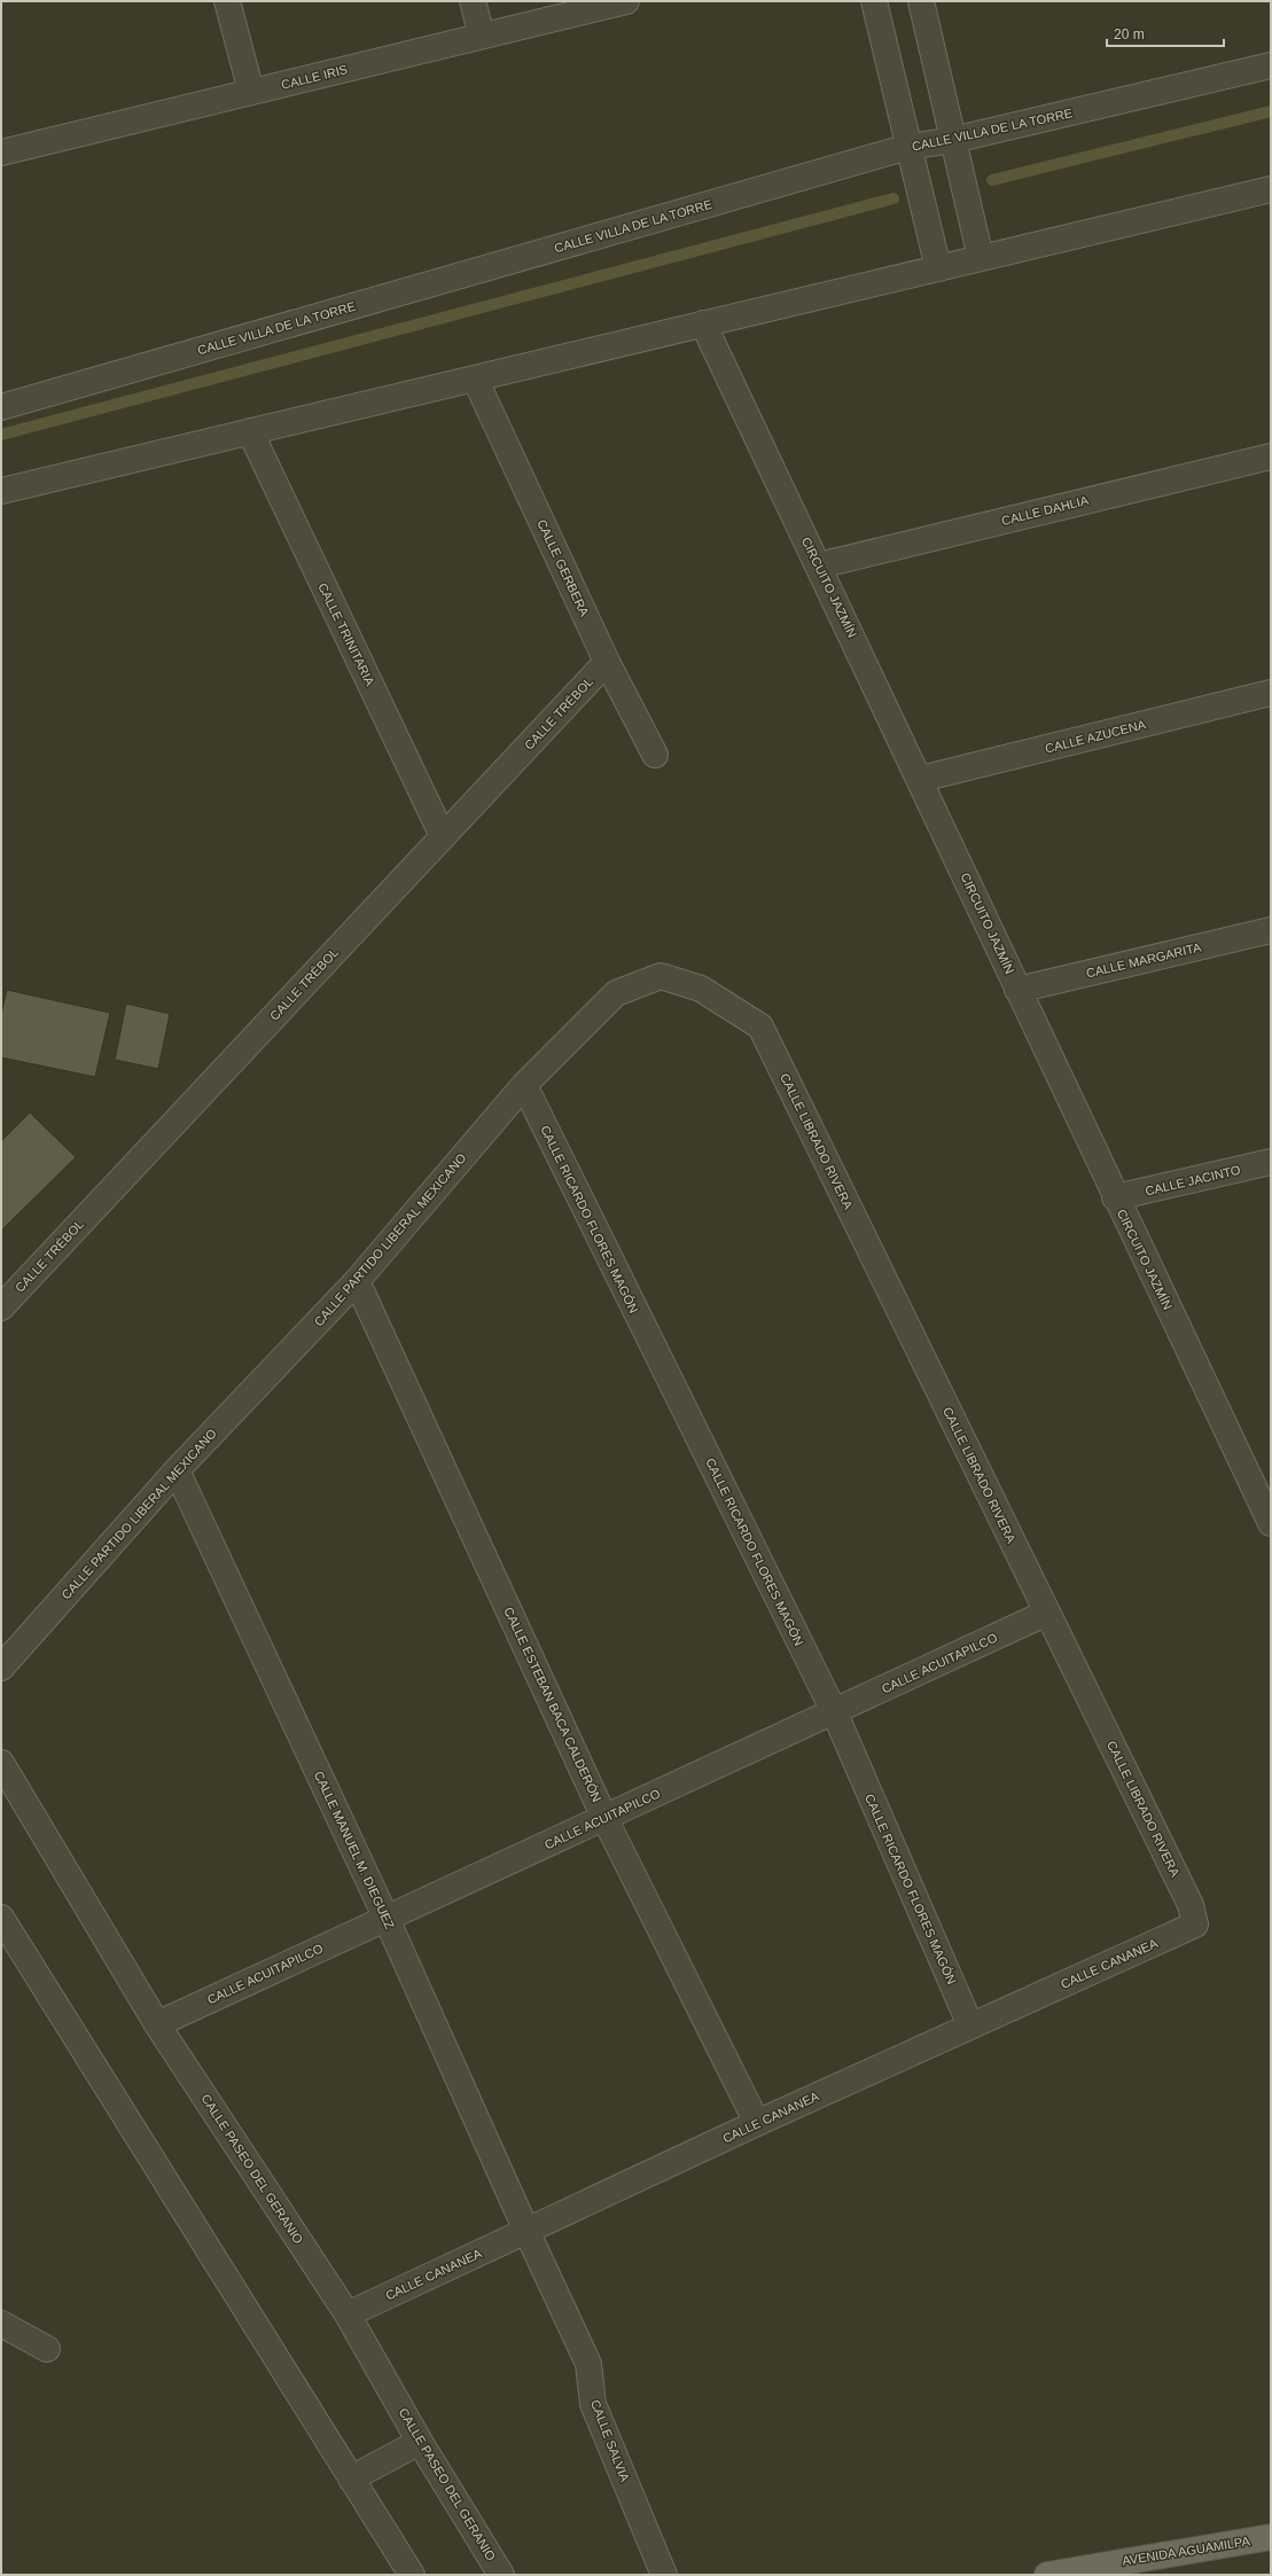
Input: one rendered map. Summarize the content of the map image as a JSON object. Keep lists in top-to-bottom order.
{
  "streets": {
    "main road": ["AVENIDA AGUAMILPA"],
    "street": [
      "CALLE IRIS",
      "CALLE VILLA DE LA TORRE",
      "CALLE DAHLIA",
      "CALLE GERBERA",
      "CIRCUITO JAZMÍN",
      "CALLE TRINITARIA",
      "CALLE TRÉBOL",
      "CALLE AZUCENA",
      "CALLE MARGARITA",
      "CALLE LIBRADO RIVERA",
      "CALLE JACINTO",
      "CALLE RICARDO FLORES MAGÓN",
      "CALLE PARTIDO LIBERAL MEXICANO",
      "CALLE ACUITAPILCO",
      "CALLE ESTEBAN BACA CALDERÓN",
      "CALLE MANUEL M. DIEGUEZ",
      "CALLE CANANEA",
      "CALLE PASEO DEL GERANIO",
      "CALLE SALVIA"
    ]
  },
  "crossings": [
    ["CALLE DAHLIA", "CIRCUITO JAZMÍN"],
    ["CALLE GERBERA", "CALLE TRÉBOL"],
    ["CIRCUITO JAZMÍN", "CALLE AZUCENA"],
    ["CIRCUITO JAZMÍN", "CALLE MARGARITA"],
    ["CIRCUITO JAZMÍN", "CALLE JACINTO"],
    ["CALLE TRINITARIA", "CALLE TRÉBOL"],
    ["CALLE LIBRADO RIVERA", "CALLE PARTIDO LIBERAL MEXICANO"],
    ["CALLE LIBRADO RIVERA", "CALLE ACUITAPILCO"],
    ["CALLE LIBRADO RIVERA", "CALLE CANANEA"],
    ["CALLE RICARDO FLORES MAGÓN", "CALLE PARTIDO LIBERAL MEXICANO"],
    ["CALLE RICARDO FLORES MAGÓN", "CALLE ACUITAPILCO"],
    ["CALLE RICARDO FLORES MAGÓN", "CALLE CANANEA"],
    ["CALLE PARTIDO LIBERAL MEXICANO", "CALLE ESTEBAN BACA CALDERÓN"],
    ["CALLE PARTIDO LIBERAL MEXICANO", "CALLE MANUEL M. DIEGUEZ"],
    ["CALLE ACUITAPILCO", "CALLE ESTEBAN BACA CALDERÓN"],
    ["CALLE ACUITAPILCO", "CALLE MANUEL M. DIEGUEZ"],
    ["CALLE ACUITAPILCO", "CALLE PASEO DEL GERANIO"],
    ["CALLE ESTEBAN BACA CALDERÓN", "CALLE CANANEA"],
    ["CALLE MANUEL M. DIEGUEZ", "CALLE CANANEA"],
    ["CALLE MANUEL M. DIEGUEZ", "CALLE SALVIA"],
    ["CALLE CANANEA", "CALLE PASEO DEL GERANIO"],
    ["CALLE CANANEA", "CALLE SALVIA"]
  ],
  "scale_bar": "20 m"
}
